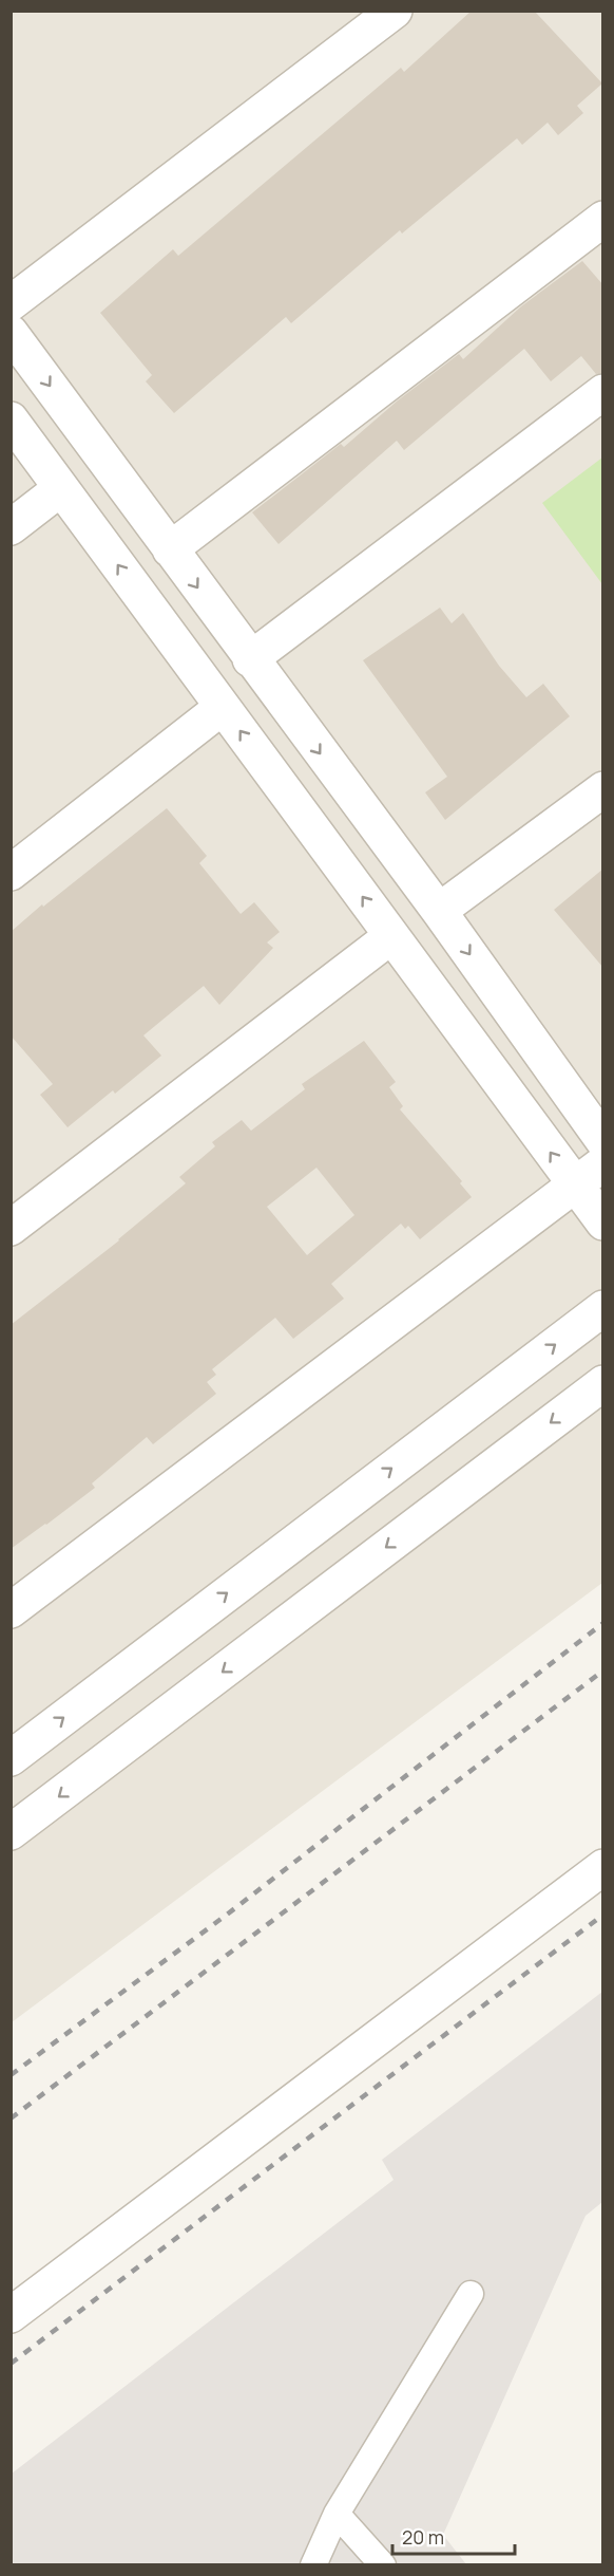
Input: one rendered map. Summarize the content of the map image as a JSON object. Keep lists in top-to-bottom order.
{
  "scale_bar": "20 m"
}
